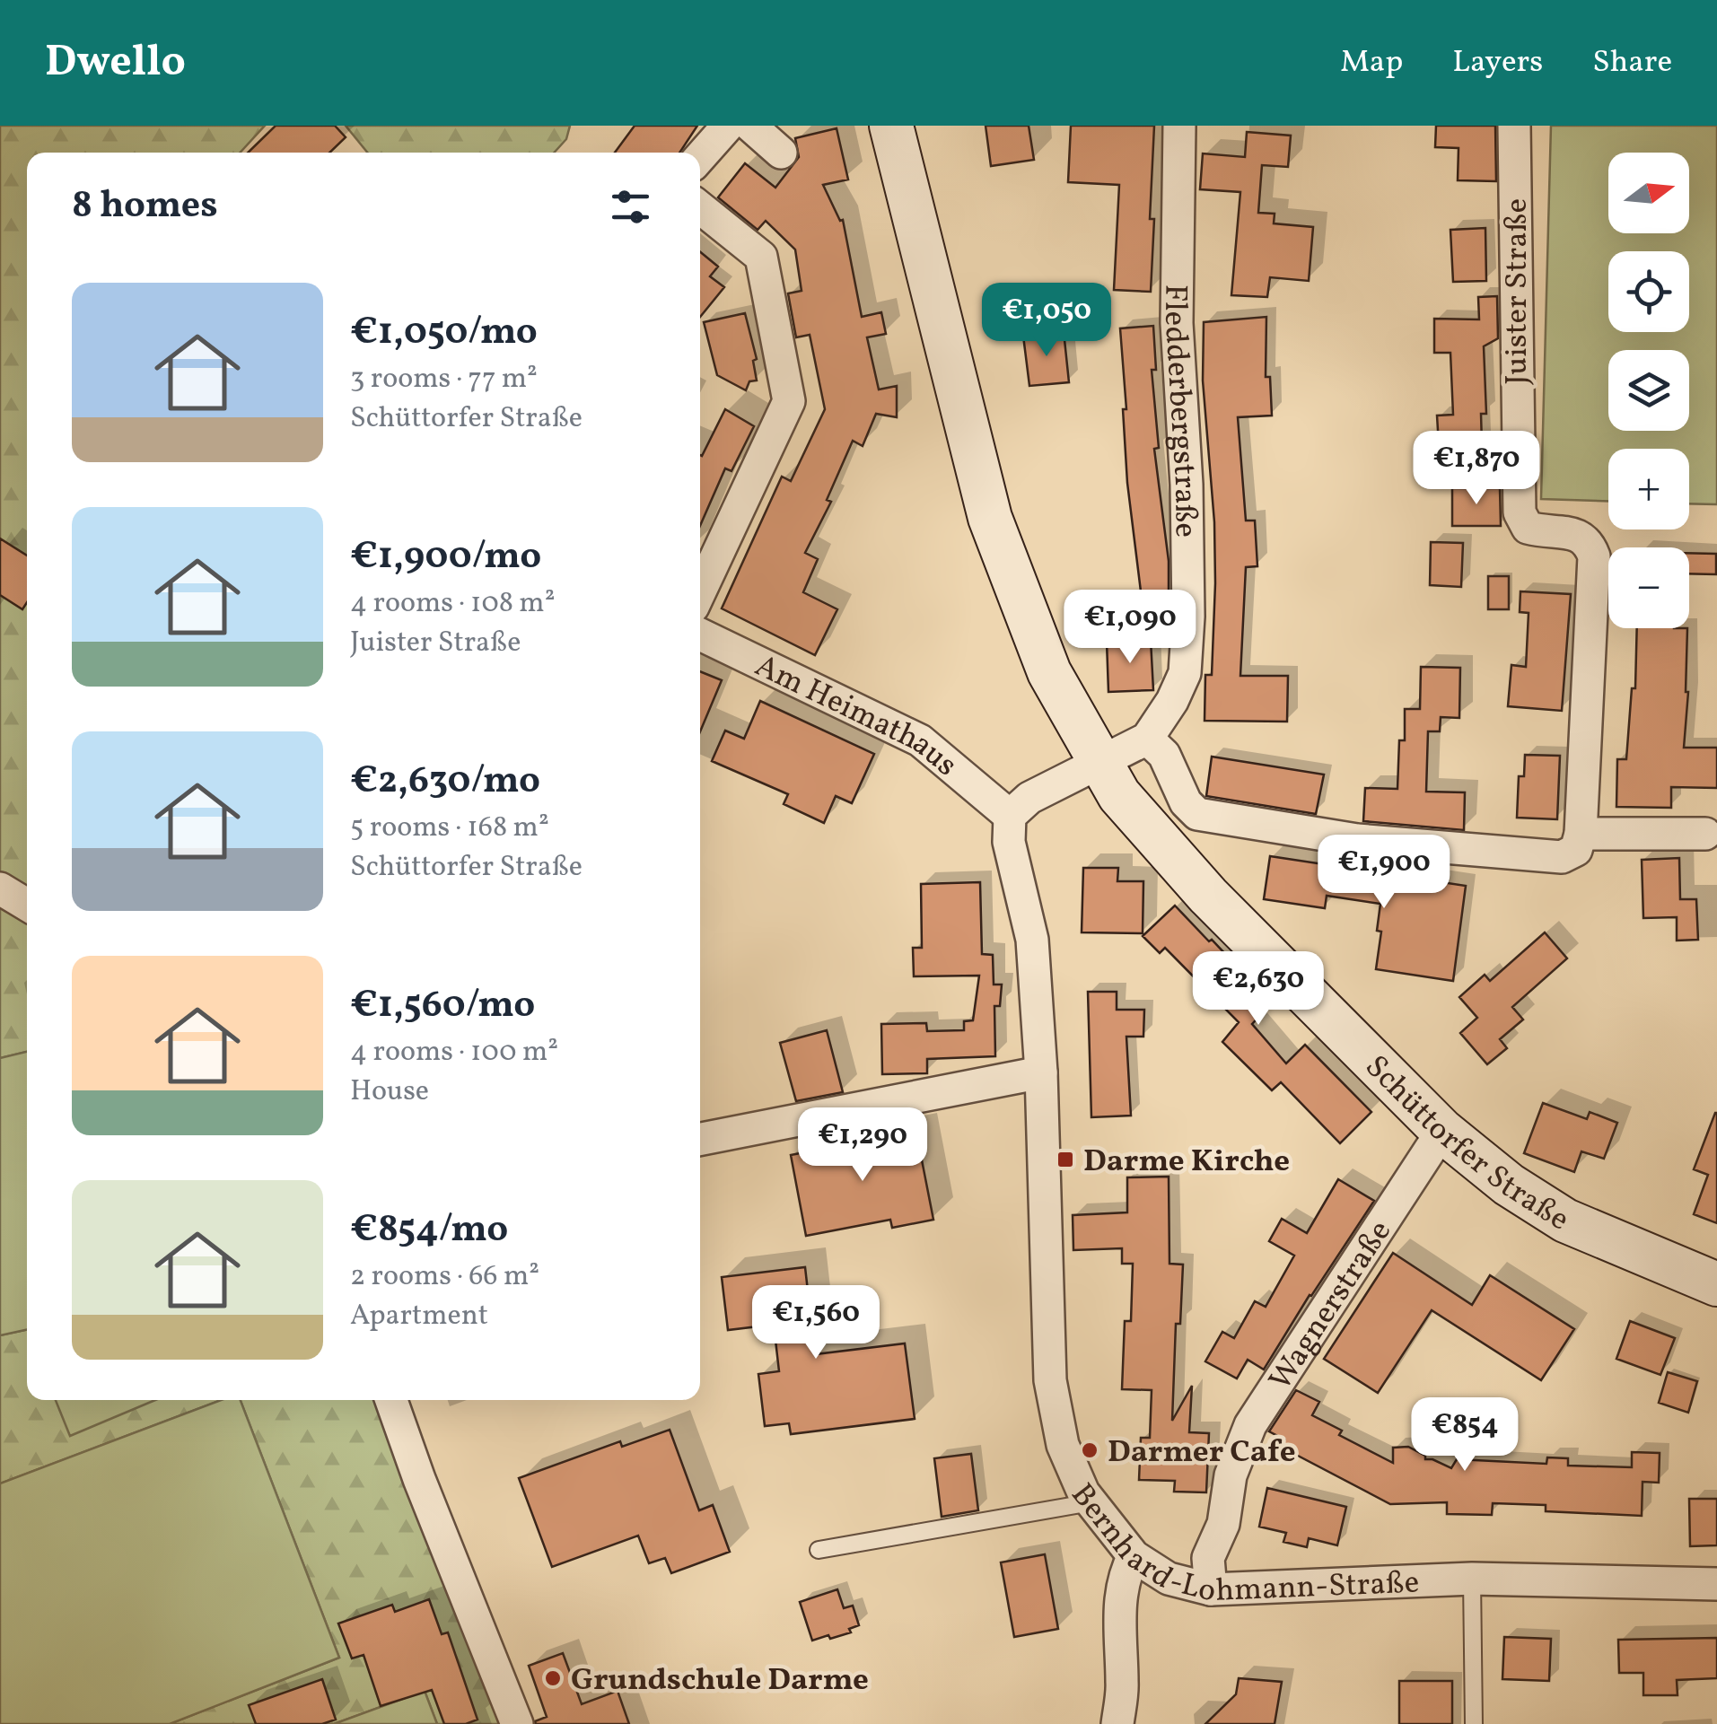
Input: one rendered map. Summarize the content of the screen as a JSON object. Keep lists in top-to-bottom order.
{
  "streets": {
    "main road": ["Schüttorfer Straße"],
    "street": [
      "Juister Straße",
      "Fledderbergstraße",
      "Am Heimathaus",
      "Wagnerstraße",
      "Bernhard-Lohmann-Straße"
    ]
  },
  "crossings": [
    ["Am Heimathaus", "Bernhard-Lohmann-Straße"],
    ["Schüttorfer Straße", "Wagnerstraße"],
    ["Wagnerstraße", "Bernhard-Lohmann-Straße"]
  ],
  "places": {
    "transit": ["Darme Kirche"],
    "other": ["Darmer Cafe", "Grundschule Darme"]
  },
  "north": "right",
  "page": {
    "header": "Dwello",
    "nav": ["Map", "Layers", "Share"],
    "map_buttons": ["+", "−"],
    "heading": "8 homes",
    "list": [
      {
        "name": "€1,050/mo",
        "note": "3 rooms · 77 m² · Schüttorfer Straße"
      },
      {
        "name": "€1,900/mo",
        "note": "4 rooms · 108 m² · Juister Straße"
      },
      {
        "name": "€2,630/mo",
        "note": "5 rooms · 168 m² · Schüttorfer Straße"
      },
      {
        "name": "€1,560/mo",
        "note": "4 rooms · 100 m² · House"
      },
      {
        "name": "€854/mo",
        "note": "2 rooms · 66 m² · Apartment"
      }
    ],
    "price": [
      "€1,050",
      "€1,870",
      "€1,090",
      "€1,900",
      "€2,630",
      "€1,290",
      "€1,560",
      "€854"
    ]
  }
}
